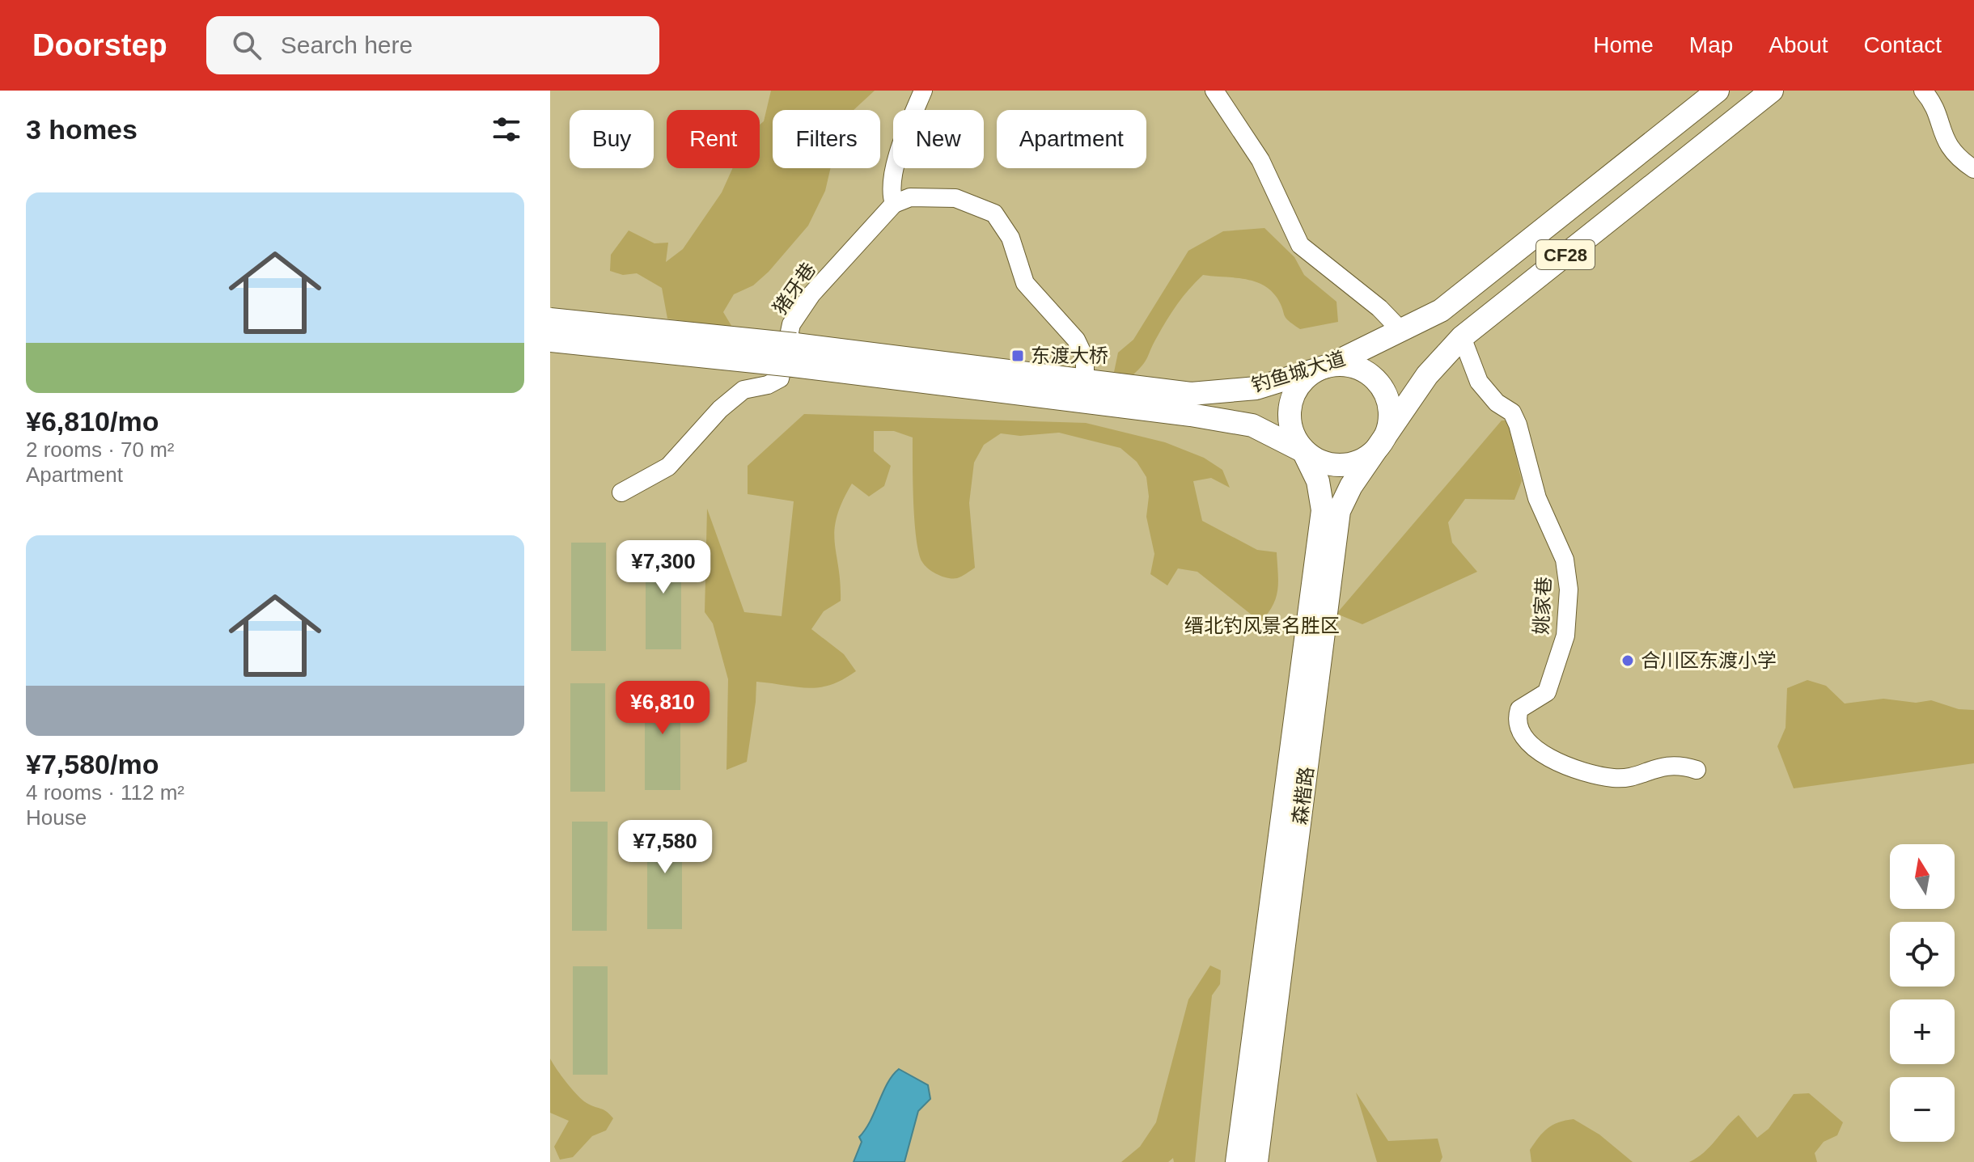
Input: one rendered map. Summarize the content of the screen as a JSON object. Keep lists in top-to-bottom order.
{
  "streets": {
    "main road": ["CF28", "钓鱼城大道", "森楷路"],
    "street": ["猪牙巷", "姚家巷"]
  },
  "crossings": [
    ["CF28", "钓鱼城大道"],
    ["CF28", "姚家巷"],
    ["CF28", "森楷路"],
    ["钓鱼城大道", "森楷路"]
  ],
  "parks": ["缙北钓风景名胜区"],
  "places": {
    "transit": ["东渡大桥"],
    "other": ["合川区东渡小学"]
  },
  "north": "top",
  "page": {
    "header": "Doorstep",
    "search": "Search here",
    "nav": [
      "Home",
      "Map",
      "About",
      "Contact"
    ],
    "heading": "3 homes",
    "chip": [
      "Buy",
      "Rent",
      "Filters",
      "New",
      "Apartment"
    ],
    "list": [
      {
        "name": "¥6,810/mo",
        "note": "2 rooms · 70 m² · Apartment"
      },
      {
        "name": "¥7,580/mo",
        "note": "4 rooms · 112 m² · House"
      }
    ],
    "price": ["¥7,300", "¥6,810", "¥7,580"],
    "map_buttons": ["+", "−"]
  }
}
